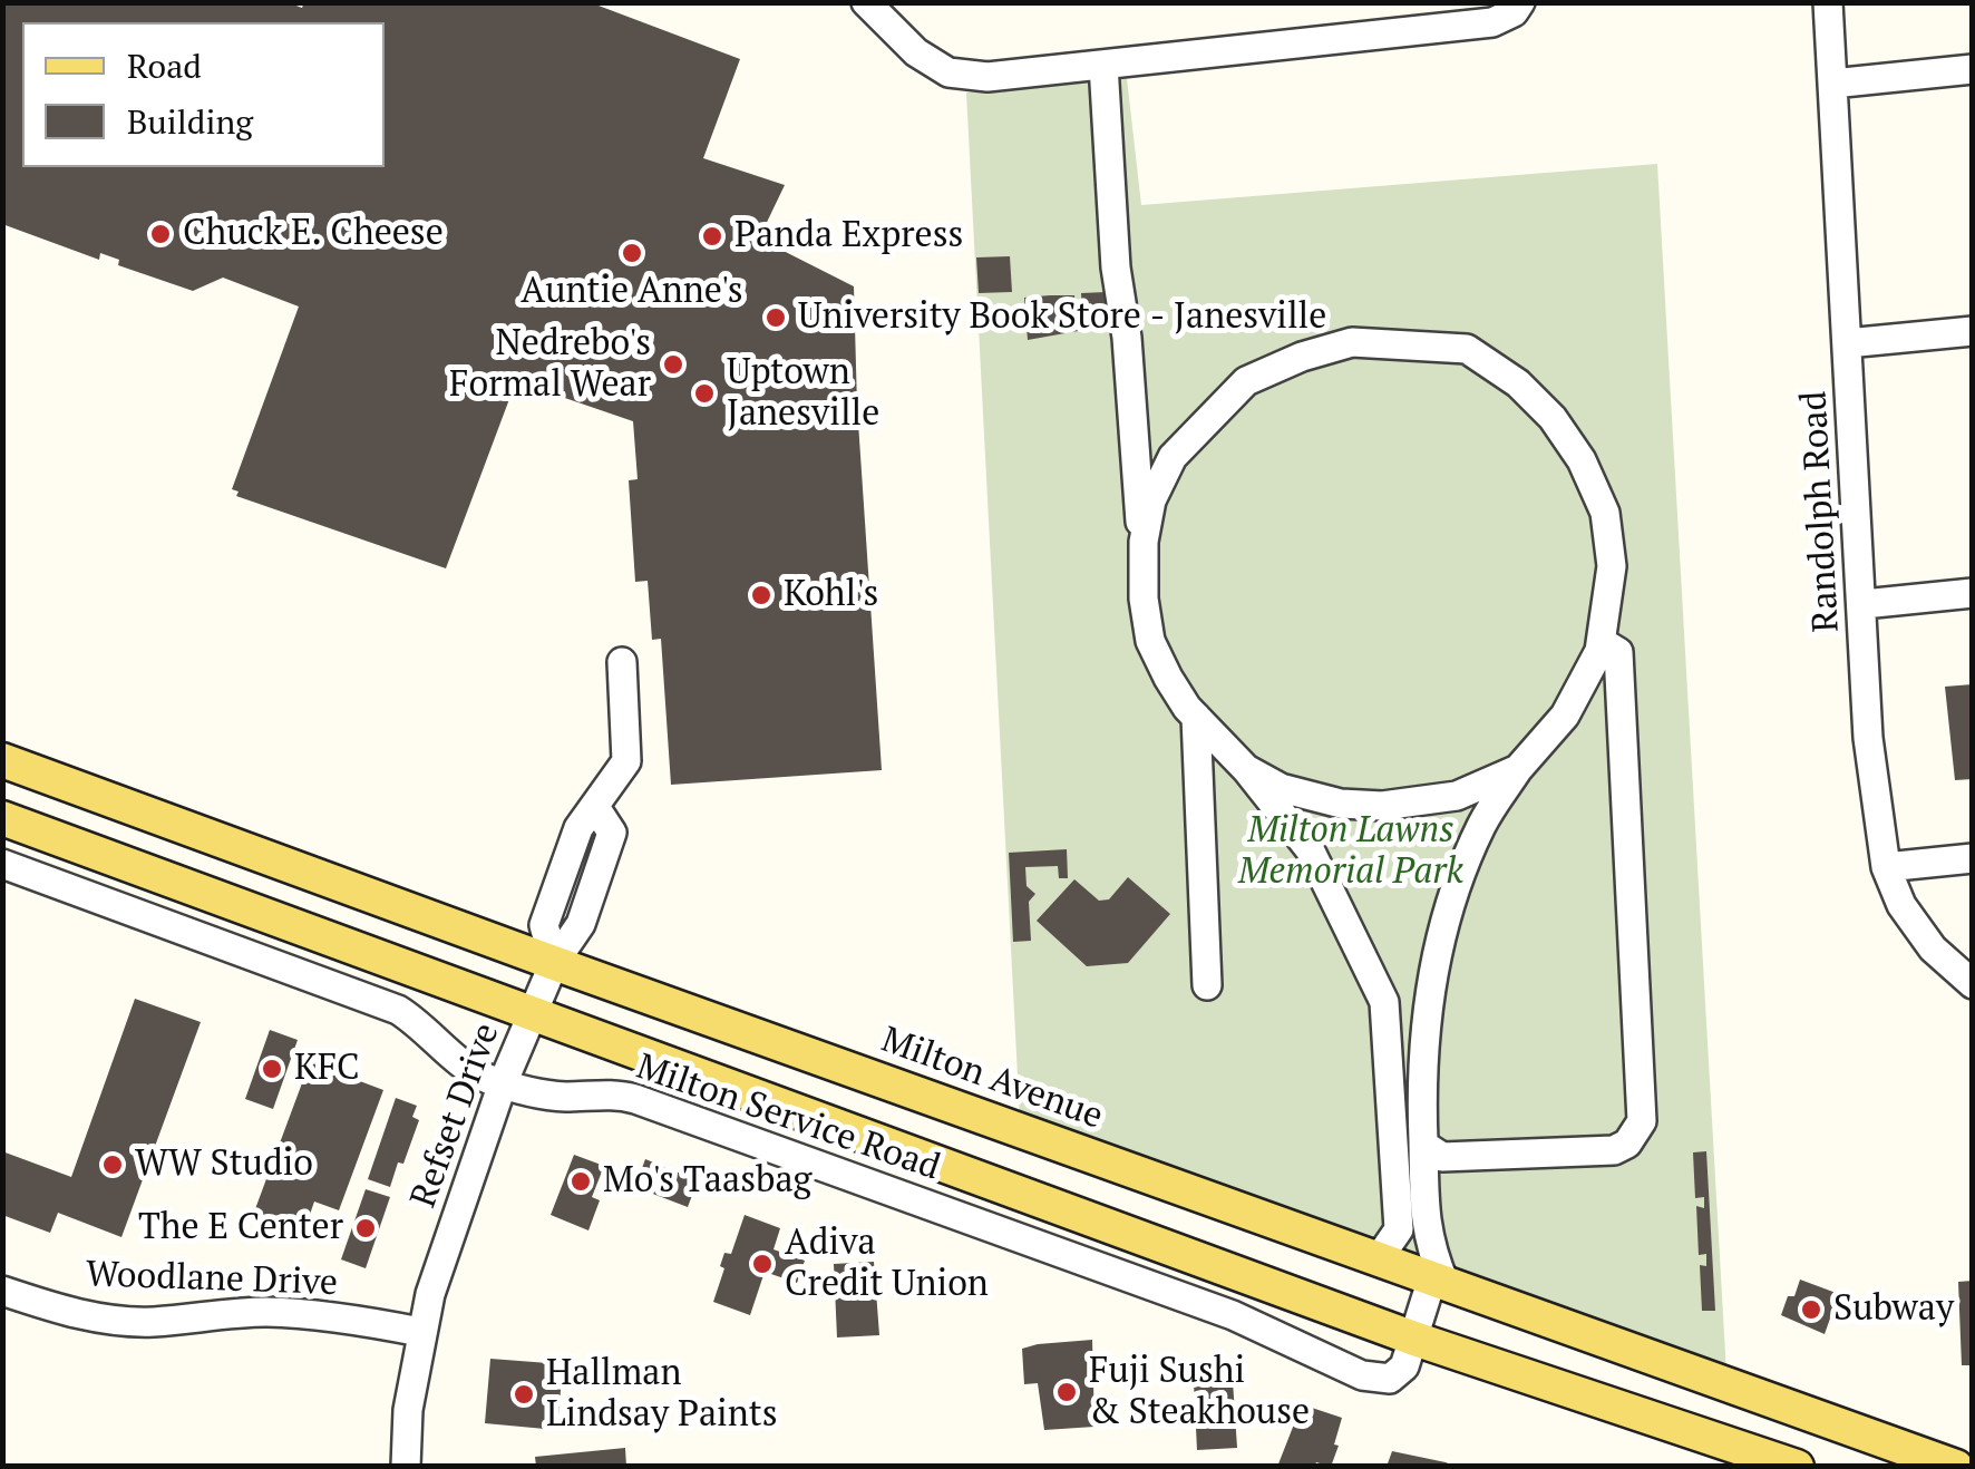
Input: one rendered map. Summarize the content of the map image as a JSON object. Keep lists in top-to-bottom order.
{
  "streets": {
    "main road": ["Milton Avenue"],
    "street": [
      "Randolph Road",
      "Refset Drive",
      "Milton Service Road",
      "Woodlane Drive"
    ]
  },
  "crossings": [
    ["Milton Avenue", "Refset Drive"],
    ["Milton Avenue", "Milton Service Road"],
    ["Refset Drive", "Milton Service Road"],
    ["Refset Drive", "Woodlane Drive"]
  ],
  "parks": ["Milton Lawns Memorial Park"],
  "places": [
    "Chuck E. Cheese",
    "Panda Express",
    "Auntie Anne's",
    "University Book Store - Janesville",
    "Nedrebo's Formal Wear",
    "Uptown Janesville",
    "Kohl's",
    "KFC",
    "WW Studio",
    "Mo's Taasbag",
    "The E Center",
    "Adiva Credit Union",
    "Subway",
    "Fuji Sushi & Steakhouse",
    "Hallman Lindsay Paints"
  ],
  "legend": ["Road", "Building"]
}
